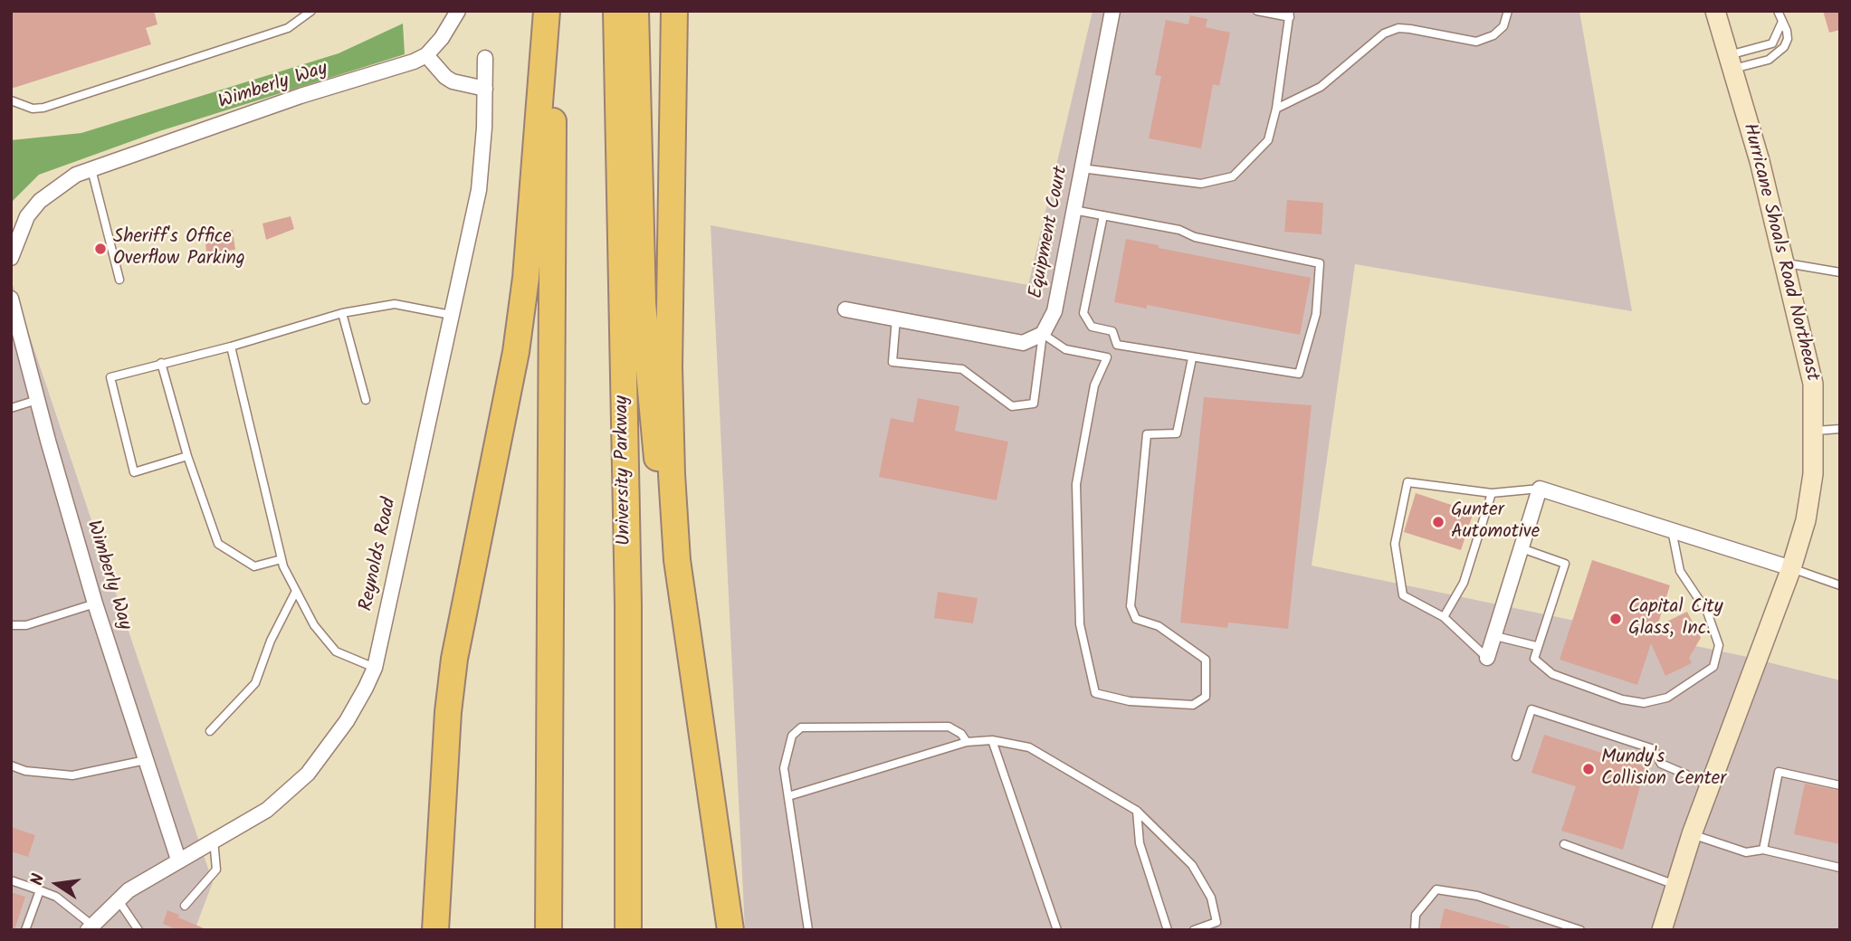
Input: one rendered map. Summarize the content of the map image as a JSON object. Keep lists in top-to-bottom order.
{
  "streets": {
    "highway": ["University Parkway"],
    "street": [
      "Wimberly Way",
      "Equipment Court",
      "Hurricane Shoals Road Northeast",
      "Reynolds Road"
    ]
  },
  "crossings": [
    ["Wimberly Way", "Reynolds Road"]
  ],
  "places": [
    "Sheriff's Office Overflow Parking",
    "Gunter Automotive",
    "Capital City Glass, Inc.",
    "Mundy's Collision Center"
  ],
  "north": "left"
}
